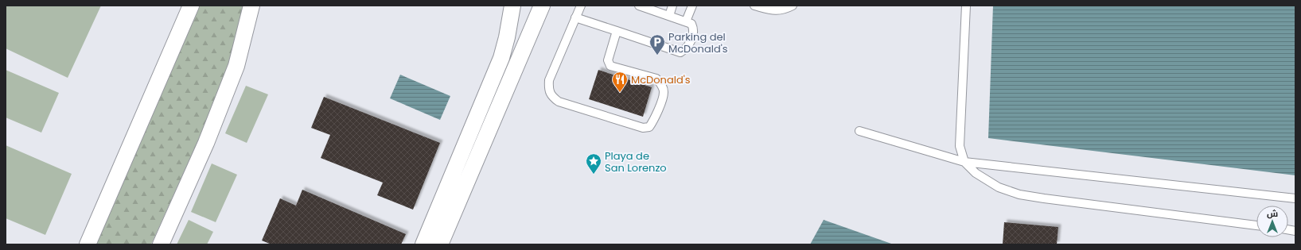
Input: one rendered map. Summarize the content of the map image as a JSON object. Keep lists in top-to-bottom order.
{
  "places": {
    "parking": ["Parking del McDonald's"],
    "restaurant": ["McDonald's"],
    "place": ["Playa de San Lorenzo"]
  },
  "north": "top"
}
